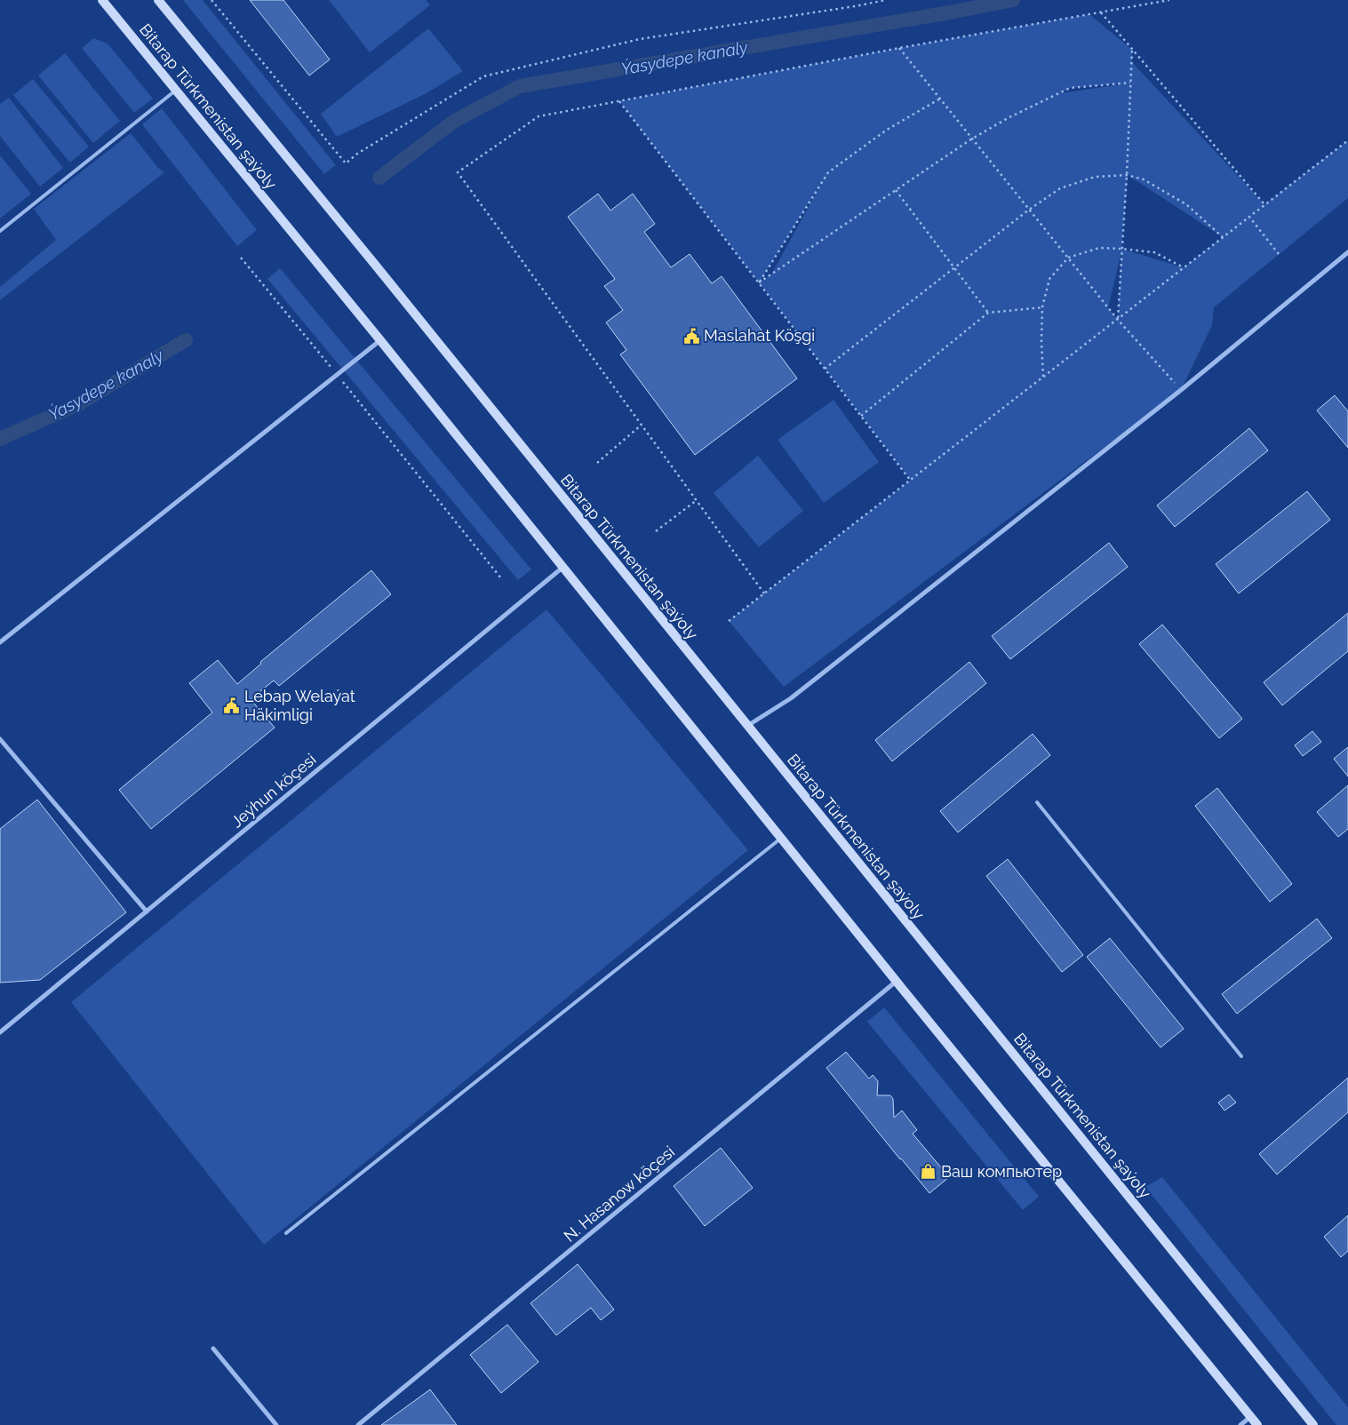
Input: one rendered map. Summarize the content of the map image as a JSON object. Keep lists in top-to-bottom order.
{
  "streets": {
    "main road": ["Bitarap Türkmenistan şaýoly"],
    "street": ["Jeýhun köçesi", "N. Hasanow köçesi"]
  },
  "water": ["Ýasydepe kanaly"],
  "places": {
    "public building": ["Maslahat Köşgi", "Lebap Welaýat Häkimligi"],
    "shop": ["Ваш компьютер"]
  }
}
